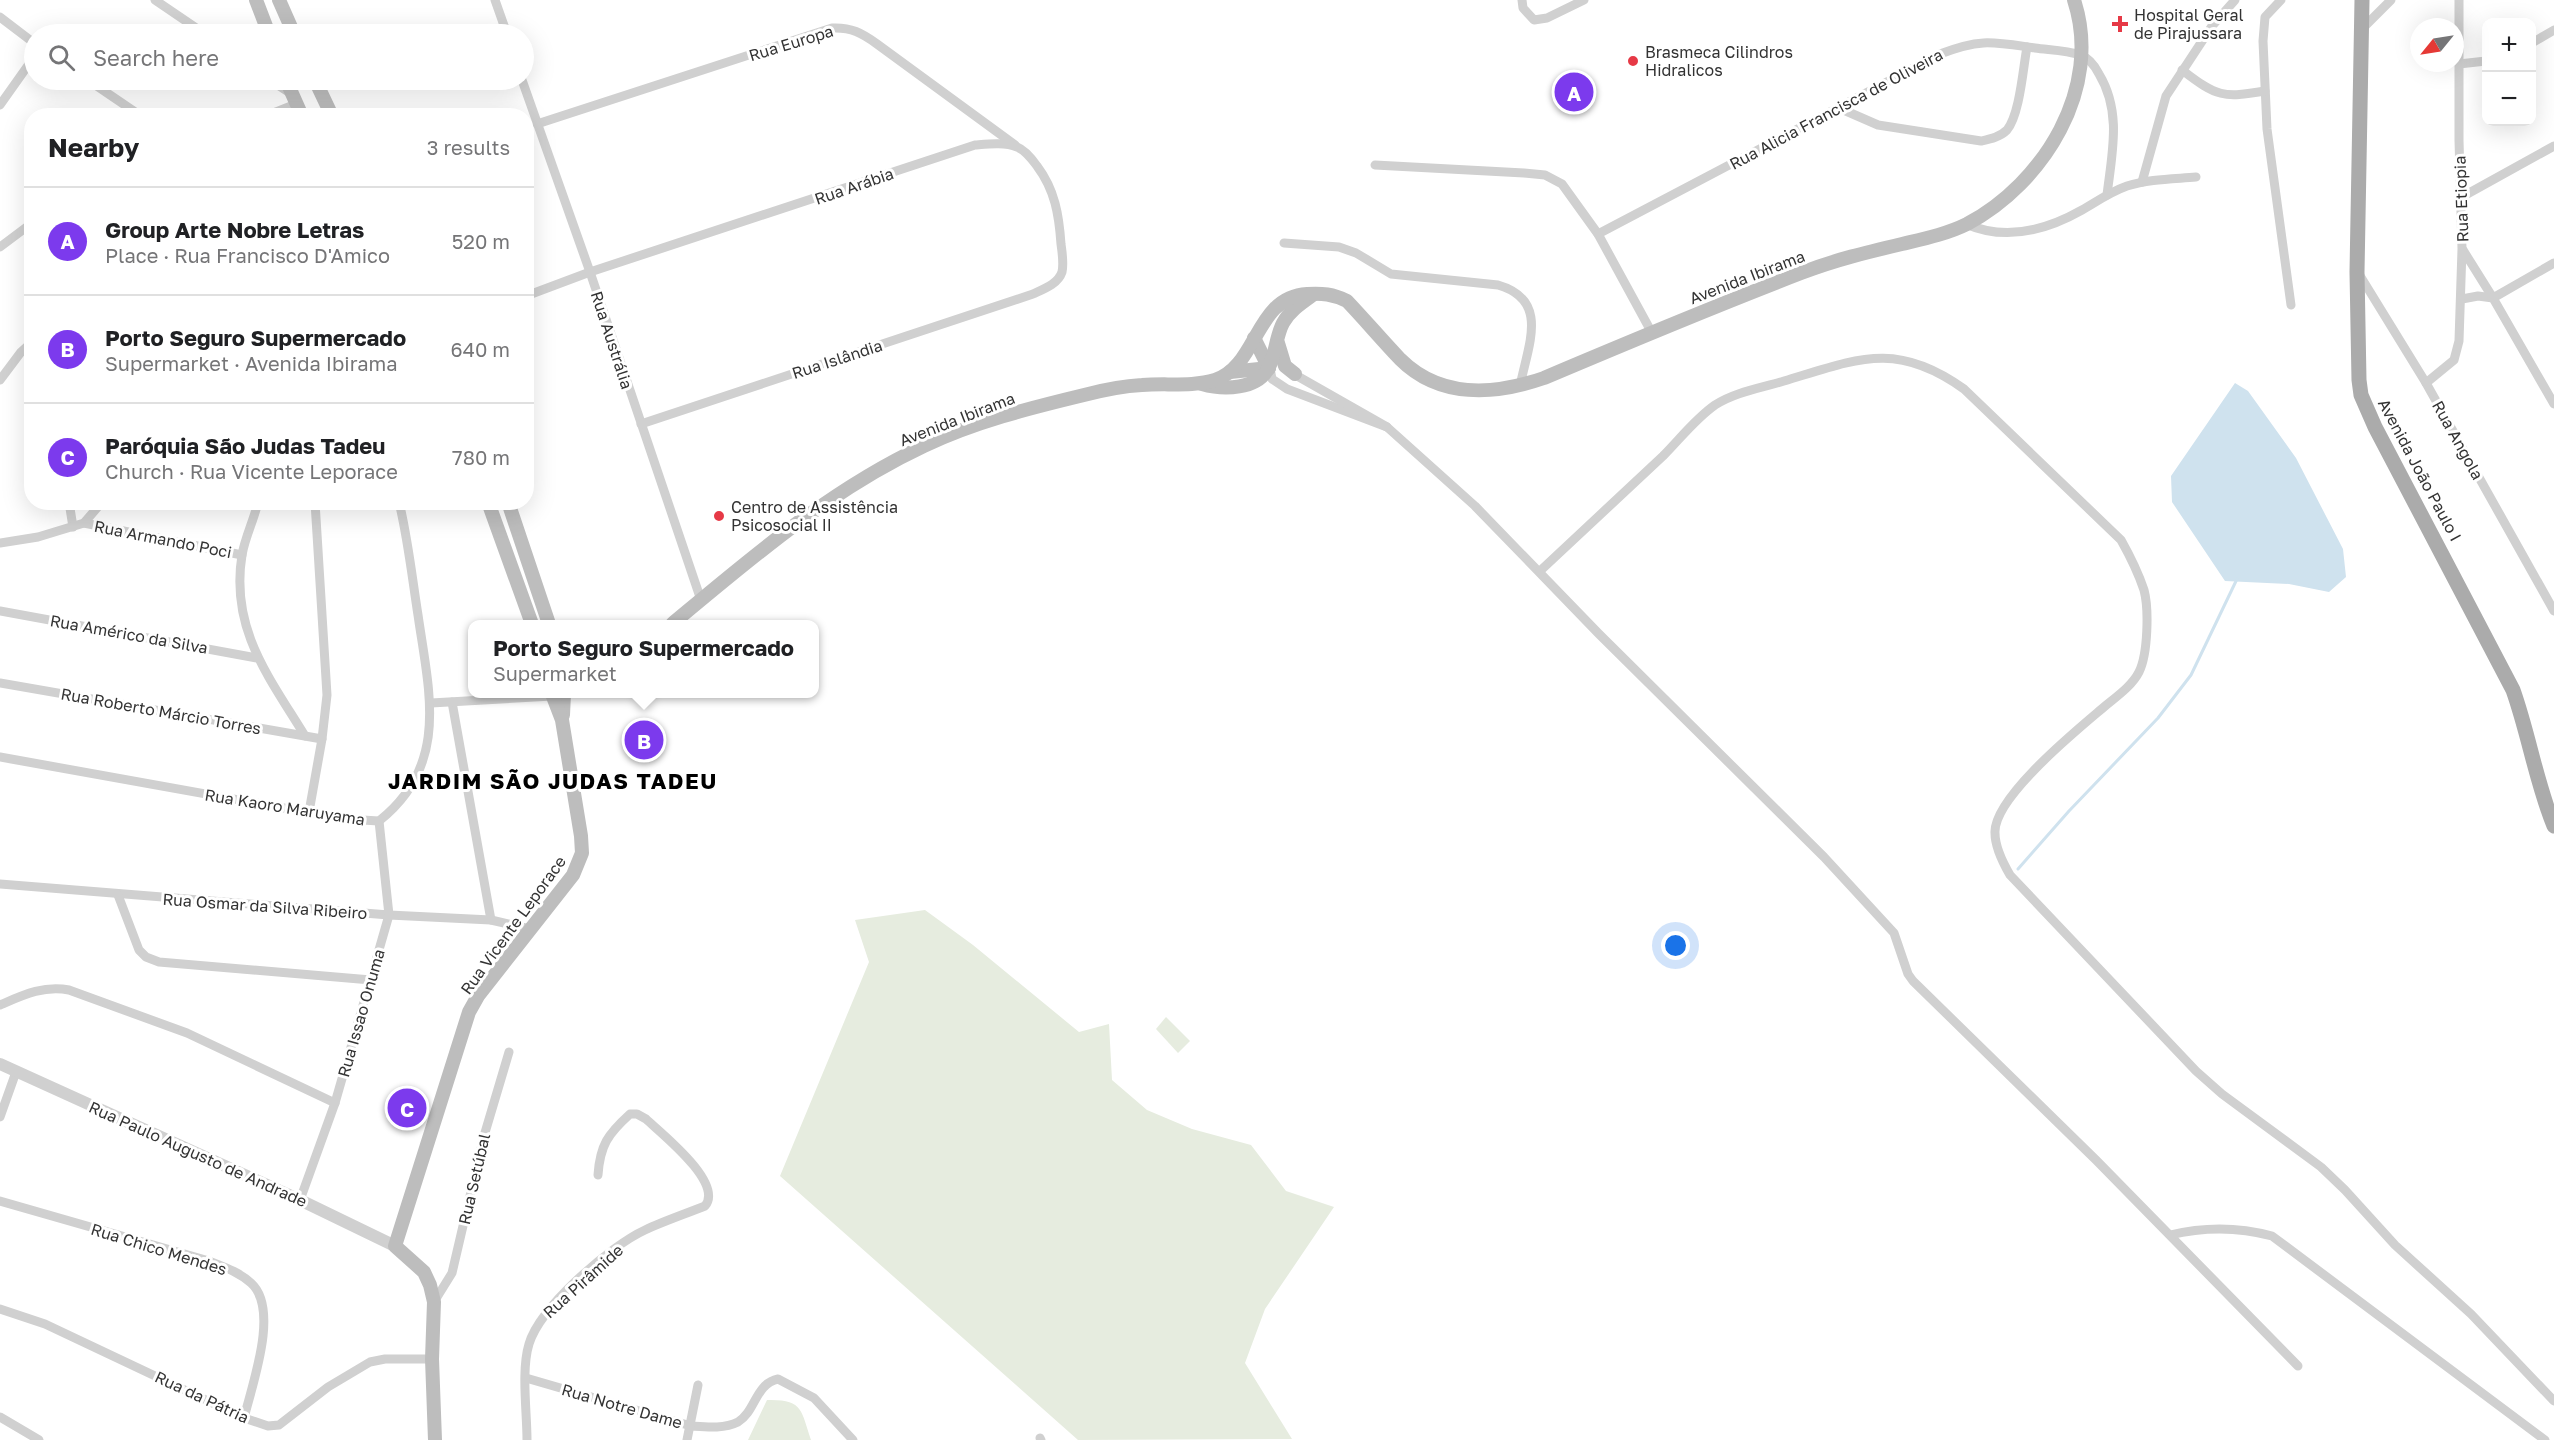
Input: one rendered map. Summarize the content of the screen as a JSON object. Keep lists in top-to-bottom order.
{
  "streets": {
    "main road": ["Avenida Ibirama", "Avenida João Paulo I", "Rua Vicente Leporace"],
    "street": [
      "Rua Europa",
      "Rua Alicia Francisca de Oliveira",
      "Rua Arábia",
      "Rua Etiopia",
      "Rua Austrália",
      "Rua Islândia",
      "Rua Angola",
      "Rua Armando Poci",
      "Rua Américo da Silva",
      "Rua Roberto Márcio Torres",
      "Rua Kaoro Maruyama",
      "Rua Osmar da Silva Ribeiro",
      "Rua Issao Onuma",
      "Rua Paulo Augusto de Andrade",
      "Rua Setúbal",
      "Rua Chico Mendes",
      "Rua Pirâmide",
      "Rua da Pátria",
      "Rua Notre Dame"
    ]
  },
  "crossings": [
    ["Rua Europa", "Rua Arábia"],
    ["Rua Europa", "Rua Austrália"],
    ["Rua Europa", "Rua Islândia"],
    ["Rua Alicia Francisca de Oliveira", "Avenida Ibirama"],
    ["Rua Arábia", "Rua Austrália"],
    ["Rua Arábia", "Rua Islândia"],
    ["Rua Etiopia", "Rua Angola"],
    ["Avenida Ibirama", "Rua Austrália"],
    ["Rua Austrália", "Rua Islândia"],
    ["Rua Angola", "Avenida João Paulo I"],
    ["Rua Kaoro Maruyama", "Rua Issao Onuma"],
    ["Rua Osmar da Silva Ribeiro", "Rua Vicente Leporace"],
    ["Rua Osmar da Silva Ribeiro", "Rua Issao Onuma"],
    ["Rua Vicente Leporace", "Rua Paulo Augusto de Andrade"],
    ["Rua Issao Onuma", "Rua Paulo Augusto de Andrade"],
    ["Rua Chico Mendes", "Rua da Pátria"],
    ["Rua Pirâmide", "Rua Notre Dame"]
  ],
  "districts": ["JARDIM SÃO JUDAS TADEU"],
  "places": {
    "health": ["Hospital Geral de Pirajussara"],
    "other": ["Brasmeca Cilindros Hidralicos", "Centro de Assistência Psicosocial II"]
  },
  "north": "bottom left",
  "page": {
    "map_buttons": ["+", "−"],
    "search": "Search here",
    "pins": ["A", "B", "C"],
    "heading": ["Nearby", "3 results"],
    "list": [
      {
        "mark": "A",
        "name": "Group Arte Nobre Letras",
        "note": "Place · Rua Francisco D'Amico",
        "value": "520 m"
      },
      {
        "mark": "B",
        "name": "Porto Seguro Supermercado",
        "note": "Supermarket · Avenida Ibirama",
        "value": "640 m"
      },
      {
        "mark": "C",
        "name": "Paróquia São Judas Tadeu",
        "note": "Church · Rua Vicente Leporace",
        "value": "780 m"
      }
    ],
    "popup": ["Porto Seguro Supermercado", "Supermarket"]
  }
}
